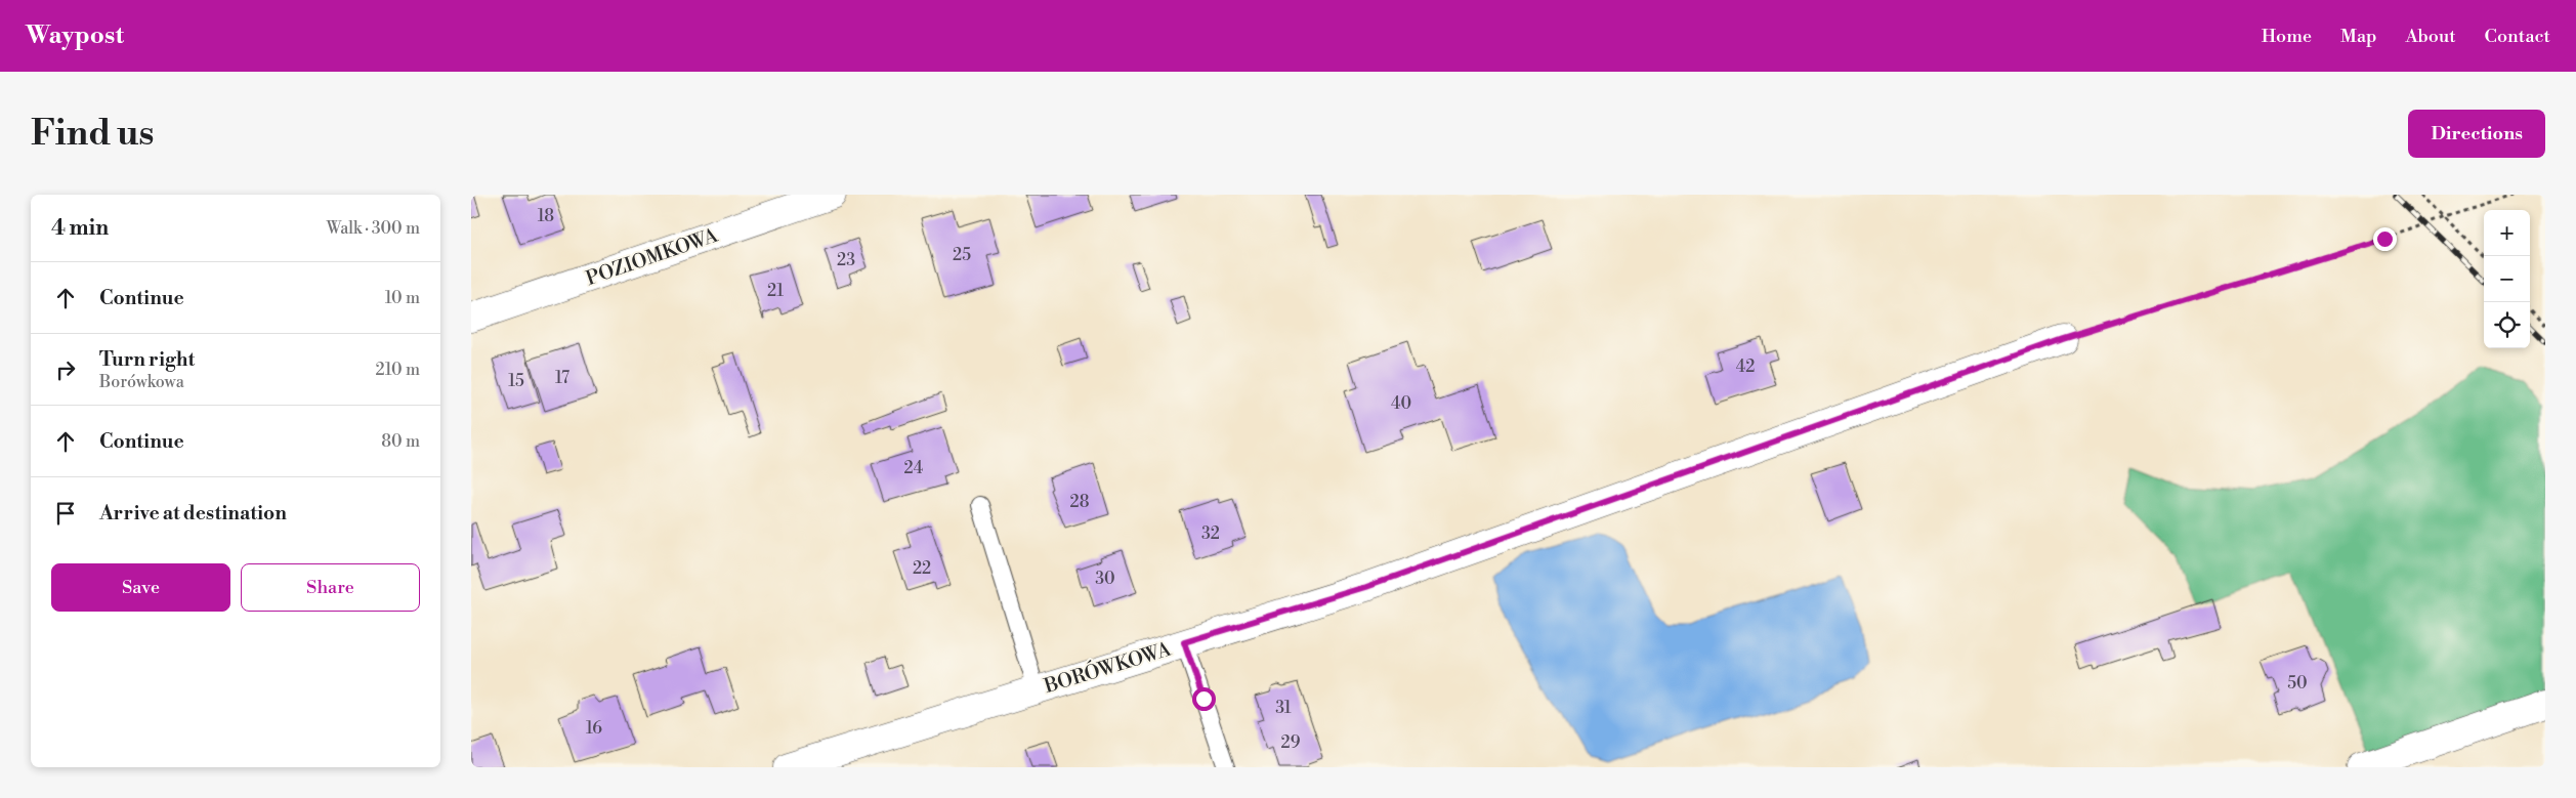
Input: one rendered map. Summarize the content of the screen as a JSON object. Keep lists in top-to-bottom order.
{
  "streets": {
    "street": ["POZIOMKOWA", "BORÓWKOWA"]
  },
  "house_numbers": [
    "18",
    "25",
    "23",
    "21",
    "42",
    "17",
    "15",
    "40",
    "24",
    "28",
    "32",
    "22",
    "30",
    "50",
    "31",
    "16",
    "29"
  ],
  "page": {
    "header": "Waypost",
    "nav": [
      "Home",
      "Map",
      "About",
      "Contact"
    ],
    "buttons": [
      "Directions",
      ["Save", "Share"]
    ],
    "title": "Find us",
    "heading": ["4 min", "Walk · 300 m"],
    "map_buttons": ["+", "−"],
    "list": [
      ["Continue", "10 m"],
      ["Turn right", "Borówkowa", "210 m"],
      ["Continue", "80 m"],
      "Arrive at destination"
    ]
  }
}
